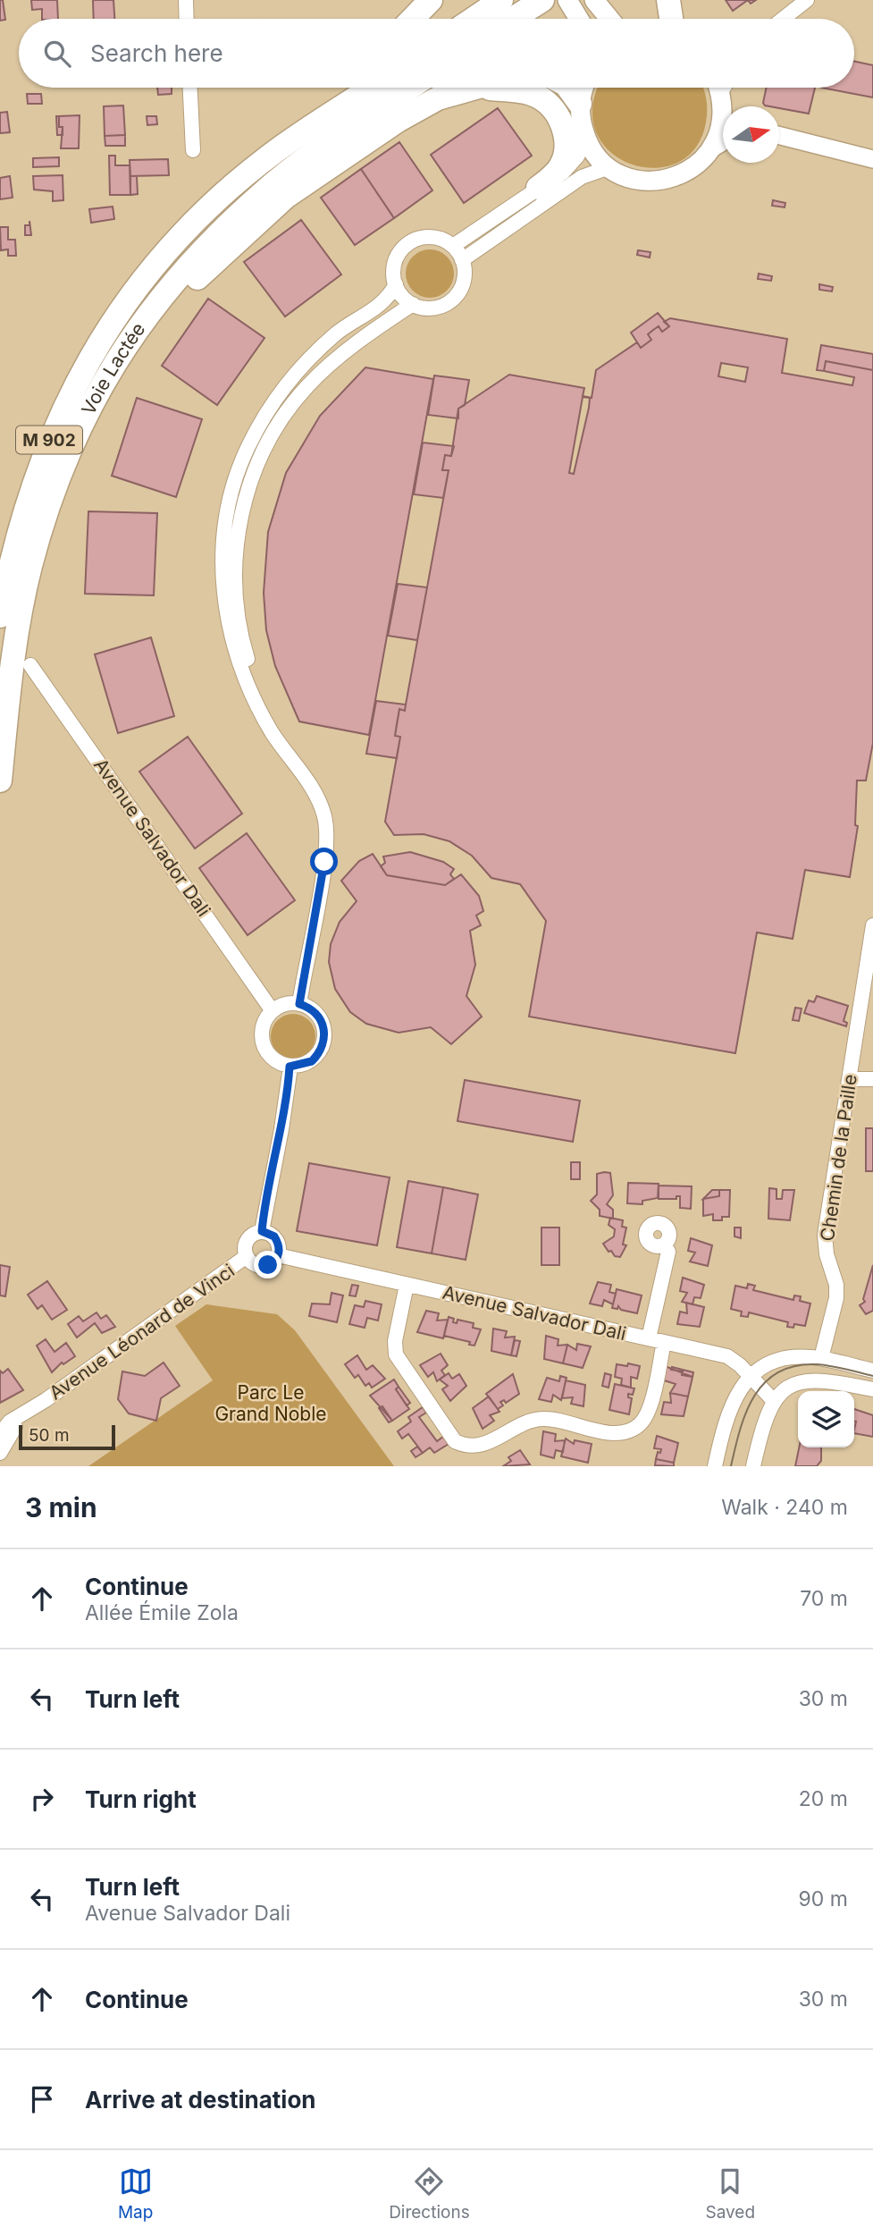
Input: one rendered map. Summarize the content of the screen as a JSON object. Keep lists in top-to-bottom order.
{
  "streets": {
    "highway": ["Voie Lactée", "M 902"],
    "street": ["Avenue Salvador Dali", "Chemin de la Paille", "Avenue Léonard de Vinci"]
  },
  "crossings": [
    ["Avenue Salvador Dali", "Avenue Léonard de Vinci"]
  ],
  "parks": ["Parc Le Grand Noble"],
  "scale_bar": "50 m",
  "north": "right",
  "page": {
    "search": "Search here",
    "scale": "50 m",
    "heading": ["3 min", "Walk · 240 m"],
    "list": [
      ["Continue", "Allée Émile Zola", "70 m"],
      ["Turn left", "30 m"],
      ["Turn right", "20 m"],
      ["Turn left", "Avenue Salvador Dali", "90 m"],
      ["Continue", "30 m"],
      "Arrive at destination"
    ],
    "nav": ["Map", "Directions", "Saved"]
  }
}
